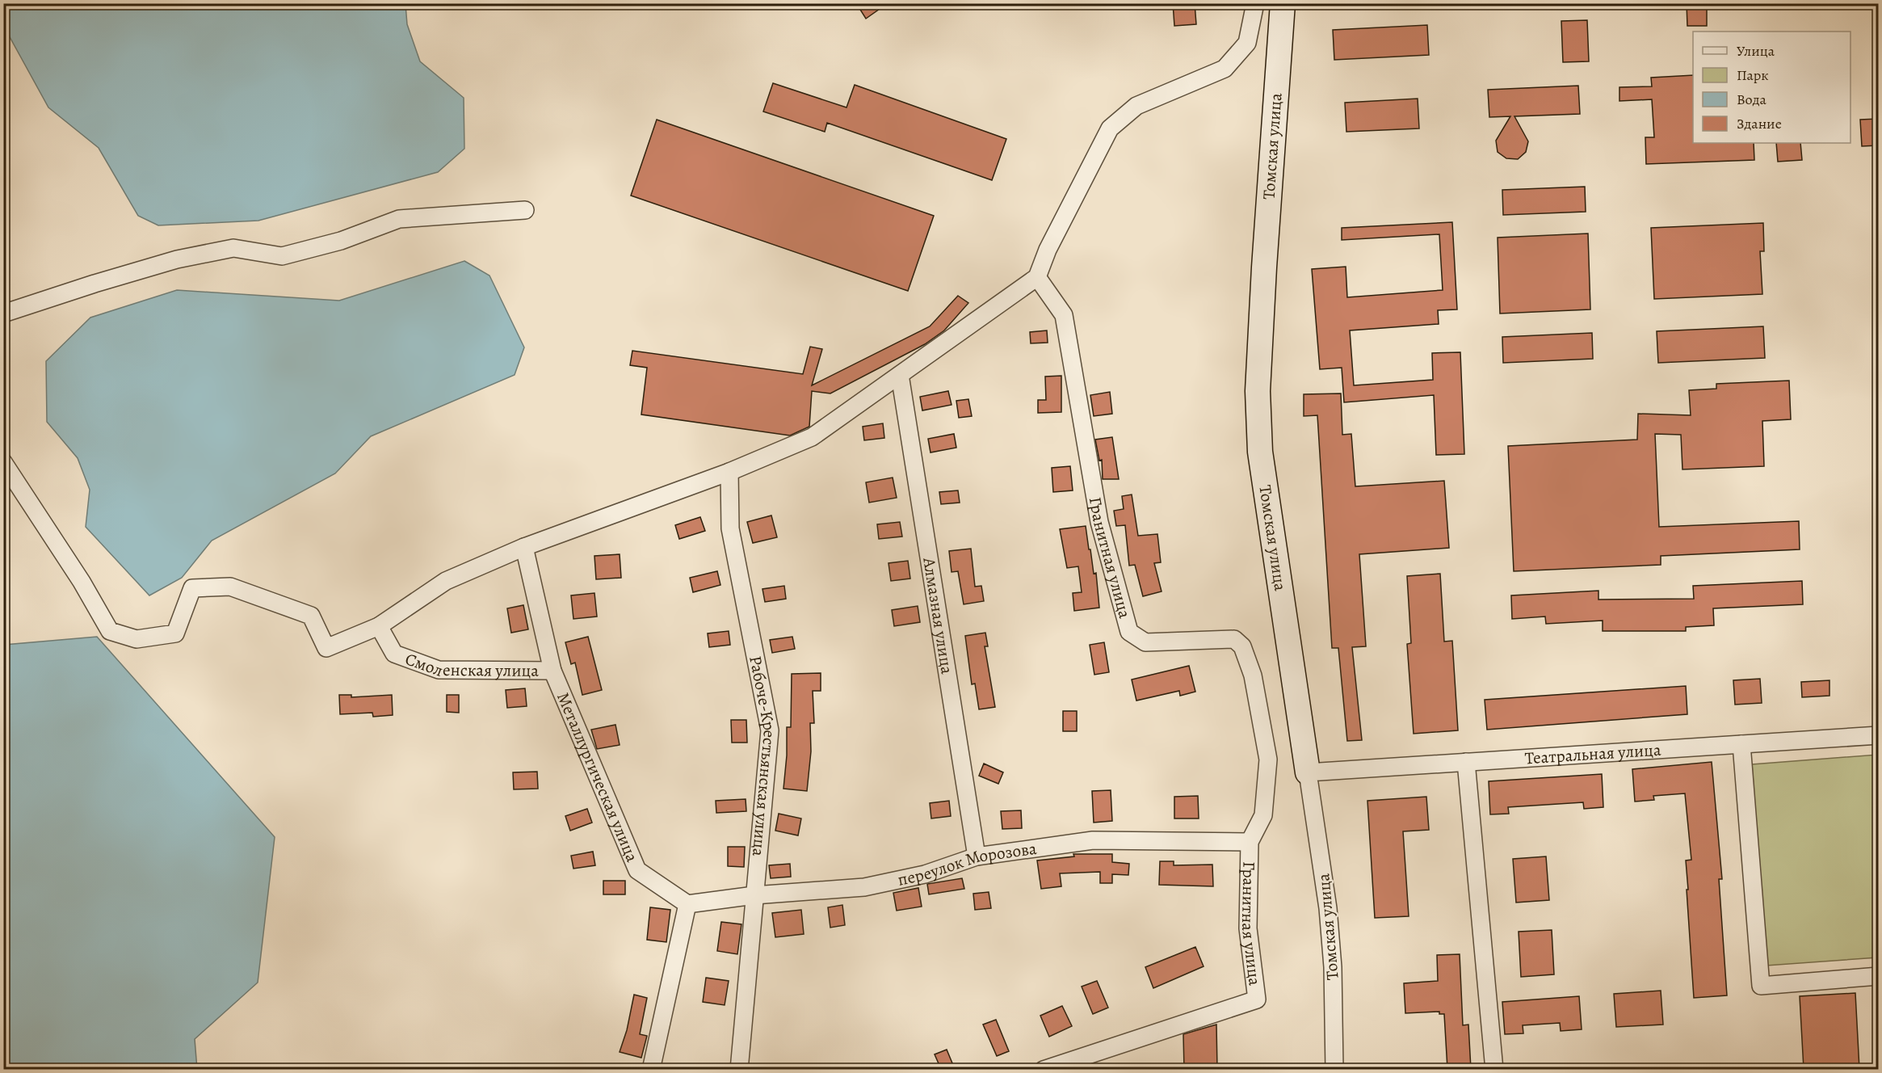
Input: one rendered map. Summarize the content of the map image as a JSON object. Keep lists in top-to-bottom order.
{
  "streets": {
    "street": [
      "Томская улица",
      "Гранитная улица",
      "Алмазная улица",
      "Смоленская улица",
      "Театральная улица",
      "Рабоче-Крестьянская улица",
      "Металлургическая улица",
      "переулок Морозова"
    ]
  },
  "crossings": [
    ["Томская улица", "Театральная улица"],
    ["Гранитная улица", "переулок Морозова"],
    ["Алмазная улица", "переулок Морозова"],
    ["Смоленская улица", "Металлургическая улица"],
    ["Рабоче-Крестьянская улица", "переулок Морозова"],
    ["Металлургическая улица", "переулок Морозова"]
  ],
  "legend": [
    "Улица",
    "Парк",
    "Вода",
    "Здание"
  ]
}
